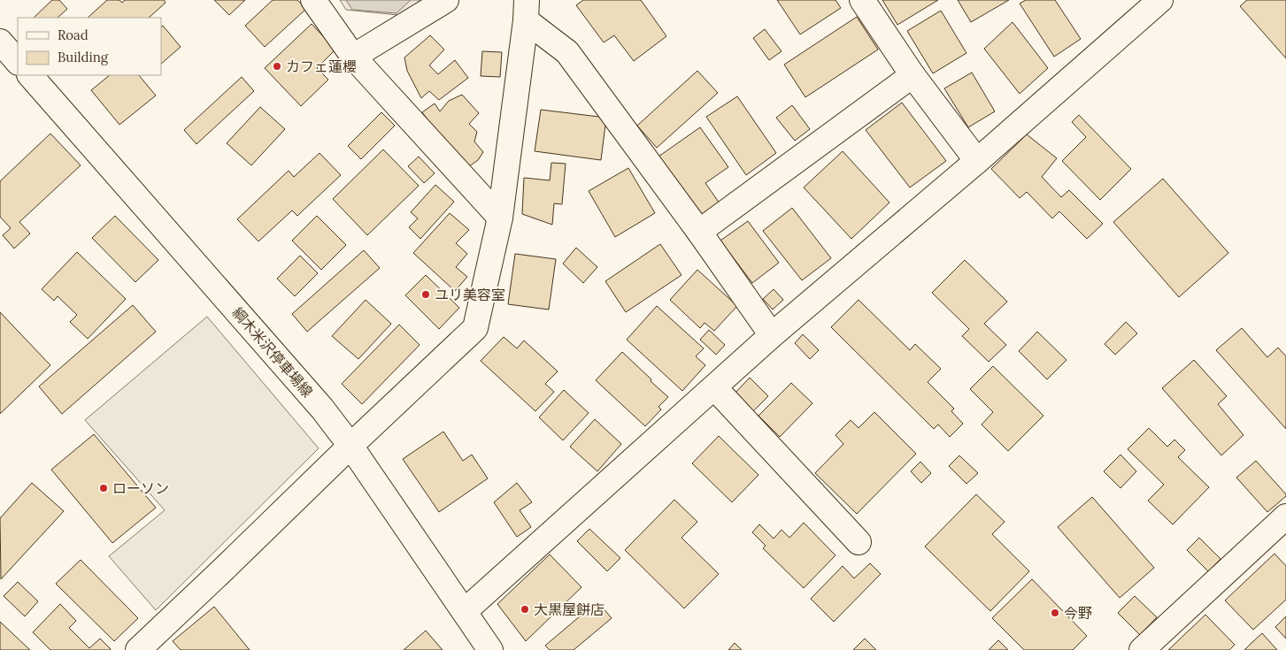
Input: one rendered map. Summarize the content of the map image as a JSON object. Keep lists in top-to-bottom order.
{
  "streets": {
    "street": ["綱木米沢停車場線"]
  },
  "places": [
    "カフェ蓮櫻",
    "ユリ美容室",
    "ローソン",
    "大黒屋餅店",
    "今野"
  ],
  "legend": ["Road", "Building"]
}
